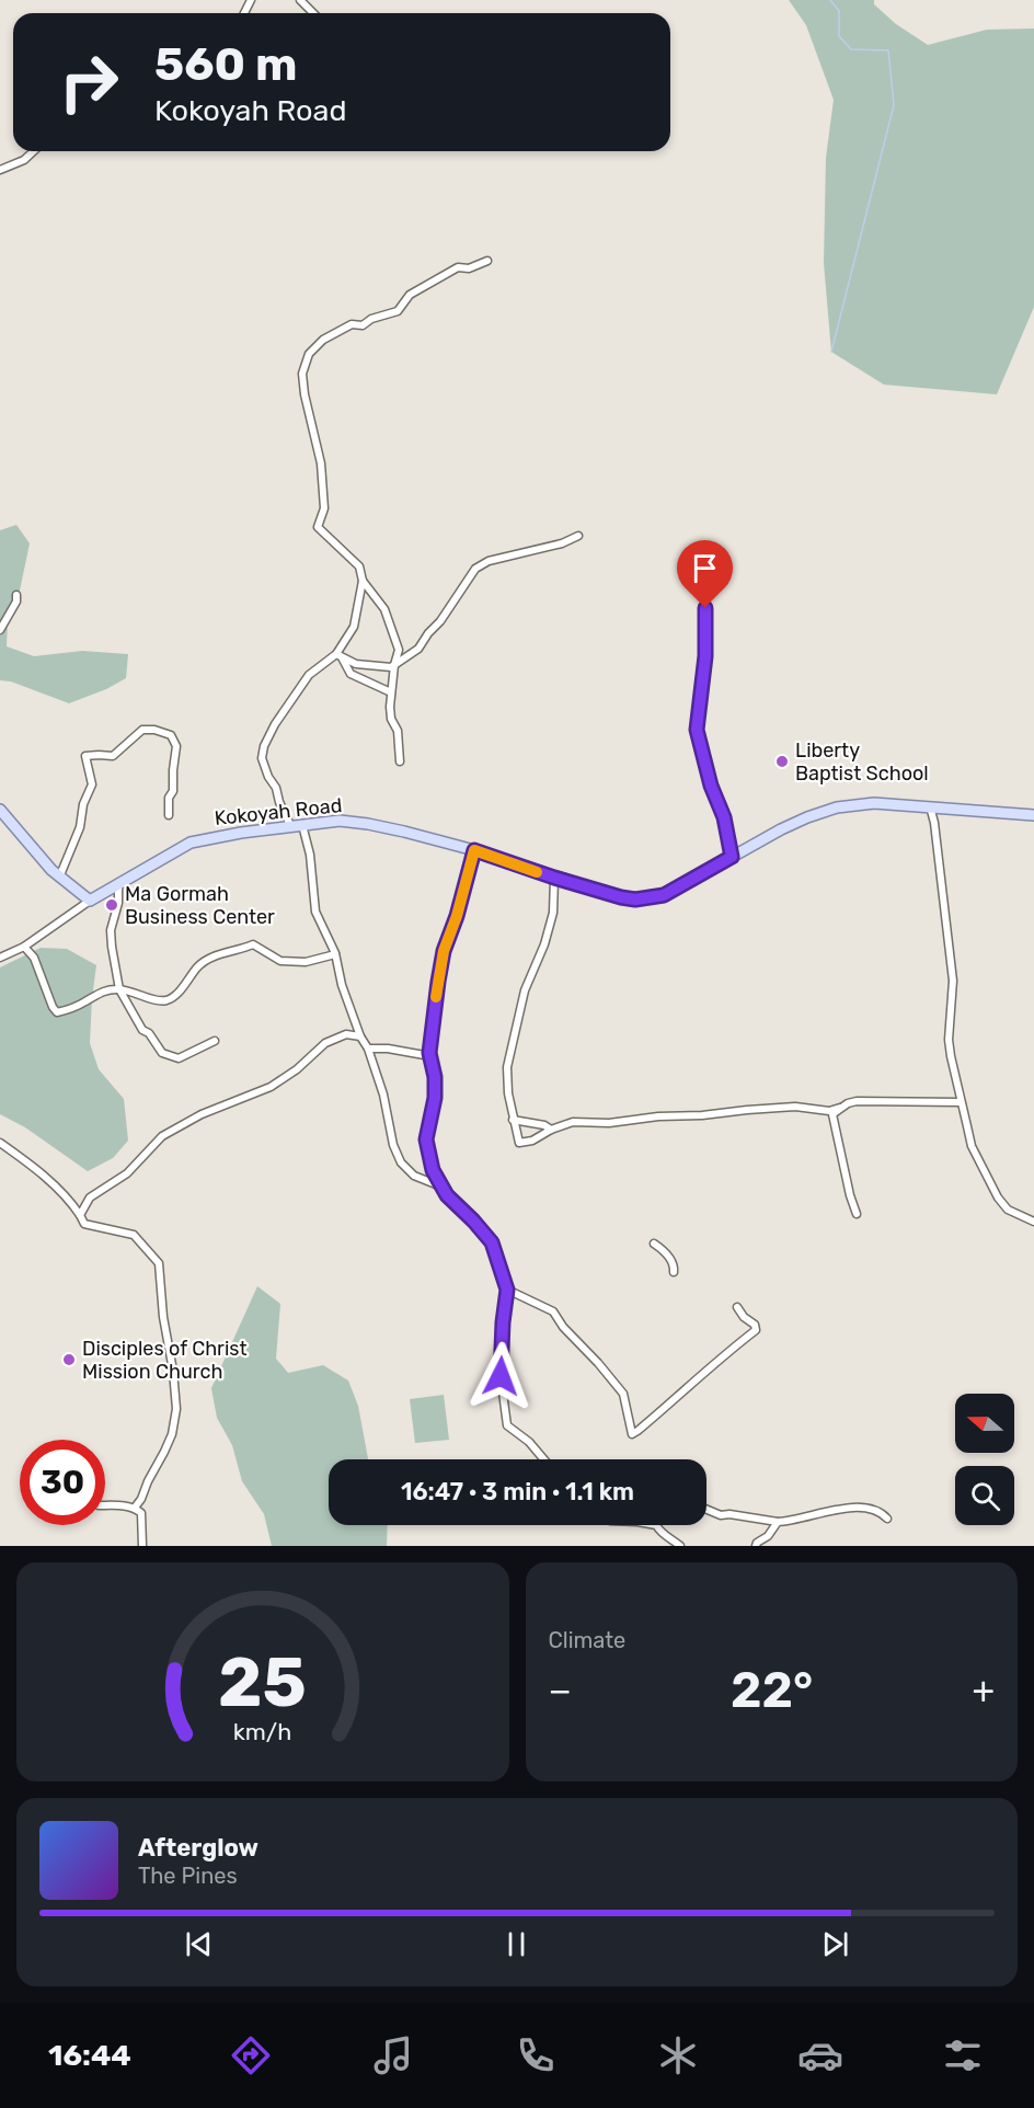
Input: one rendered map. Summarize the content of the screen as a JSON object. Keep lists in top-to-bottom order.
{
  "streets": {
    "main road": ["Kokoyah Road"]
  },
  "places": ["Liberty Baptist School", "Ma Gormah Business Center", "Disciples of Christ Mission Church"],
  "north": "left",
  "page": {
    "turn": ["560 m", "Kokoyah Road"],
    "limit": "30",
    "trip": "16:47 · 3 min · 1.1 km",
    "tile": "Climate",
    "heat": ["−", "22°", "+"],
    "song": ["Afterglow", "The Pines"],
    "tabs": "16:44",
    "gauge": ["25", "km/h"]
  }
}
